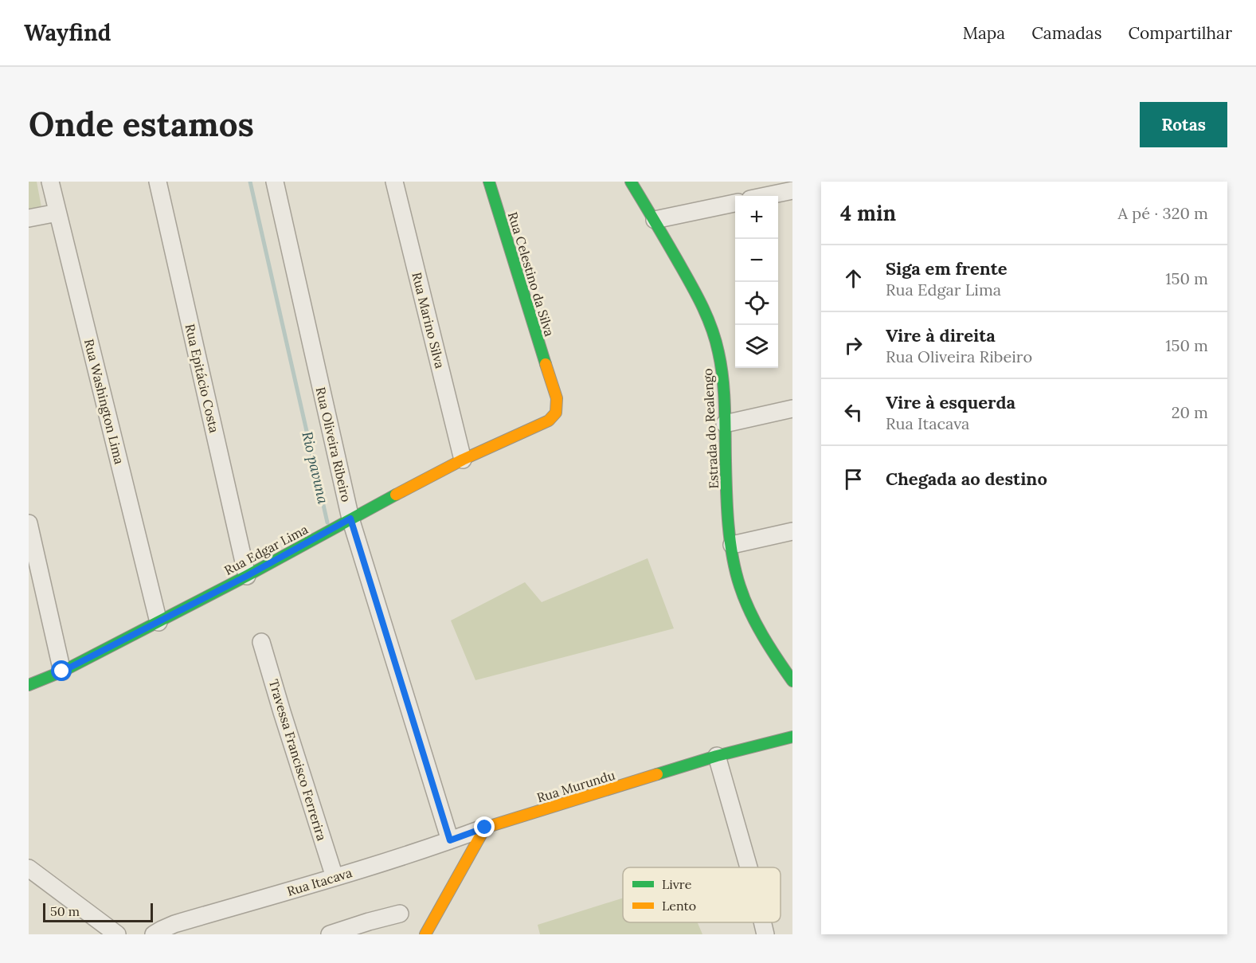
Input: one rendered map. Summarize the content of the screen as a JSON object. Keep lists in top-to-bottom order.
{
  "streets": {
    "street": [
      "Rua Celestino da Silva",
      "Rua Marino Silva",
      "Rua Epitácio Costa",
      "Rua Washington Lima",
      "Estrada do Realengo",
      "Rua Oliveira Ribeiro",
      "Rua Edgar Lima",
      "Travessa Francisco Ferrerira",
      "Rua Murundu",
      "Rua Itacava"
    ]
  },
  "crossings": [
    ["Rua Celestino da Silva", "Rua Edgar Lima"],
    ["Rua Marino Silva", "Rua Edgar Lima"],
    ["Rua Epitácio Costa", "Rua Edgar Lima"],
    ["Rua Washington Lima", "Rua Edgar Lima"],
    ["Rua Oliveira Ribeiro", "Rua Edgar Lima"],
    ["Rua Oliveira Ribeiro", "Rua Itacava"],
    ["Travessa Francisco Ferrerira", "Rua Itacava"],
    ["Rua Murundu", "Rua Itacava"]
  ],
  "water": ["Rio pavuna"],
  "legend": ["Livre", "Lento"],
  "scale_bar": "50 m",
  "page": {
    "header": "Wayfind",
    "nav": ["Mapa", "Camadas", "Compartilhar"],
    "buttons": "Rotas",
    "title": "Onde estamos",
    "heading": ["4 min", "A pé · 320 m"],
    "map_buttons": ["+", "−"],
    "list": [
      ["Siga em frente", "Rua Edgar Lima", "150 m"],
      ["Vire à direita", "Rua Oliveira Ribeiro", "150 m"],
      ["Vire à esquerda", "Rua Itacava", "20 m"],
      "Chegada ao destino"
    ],
    "scale": "50 m"
  }
}
